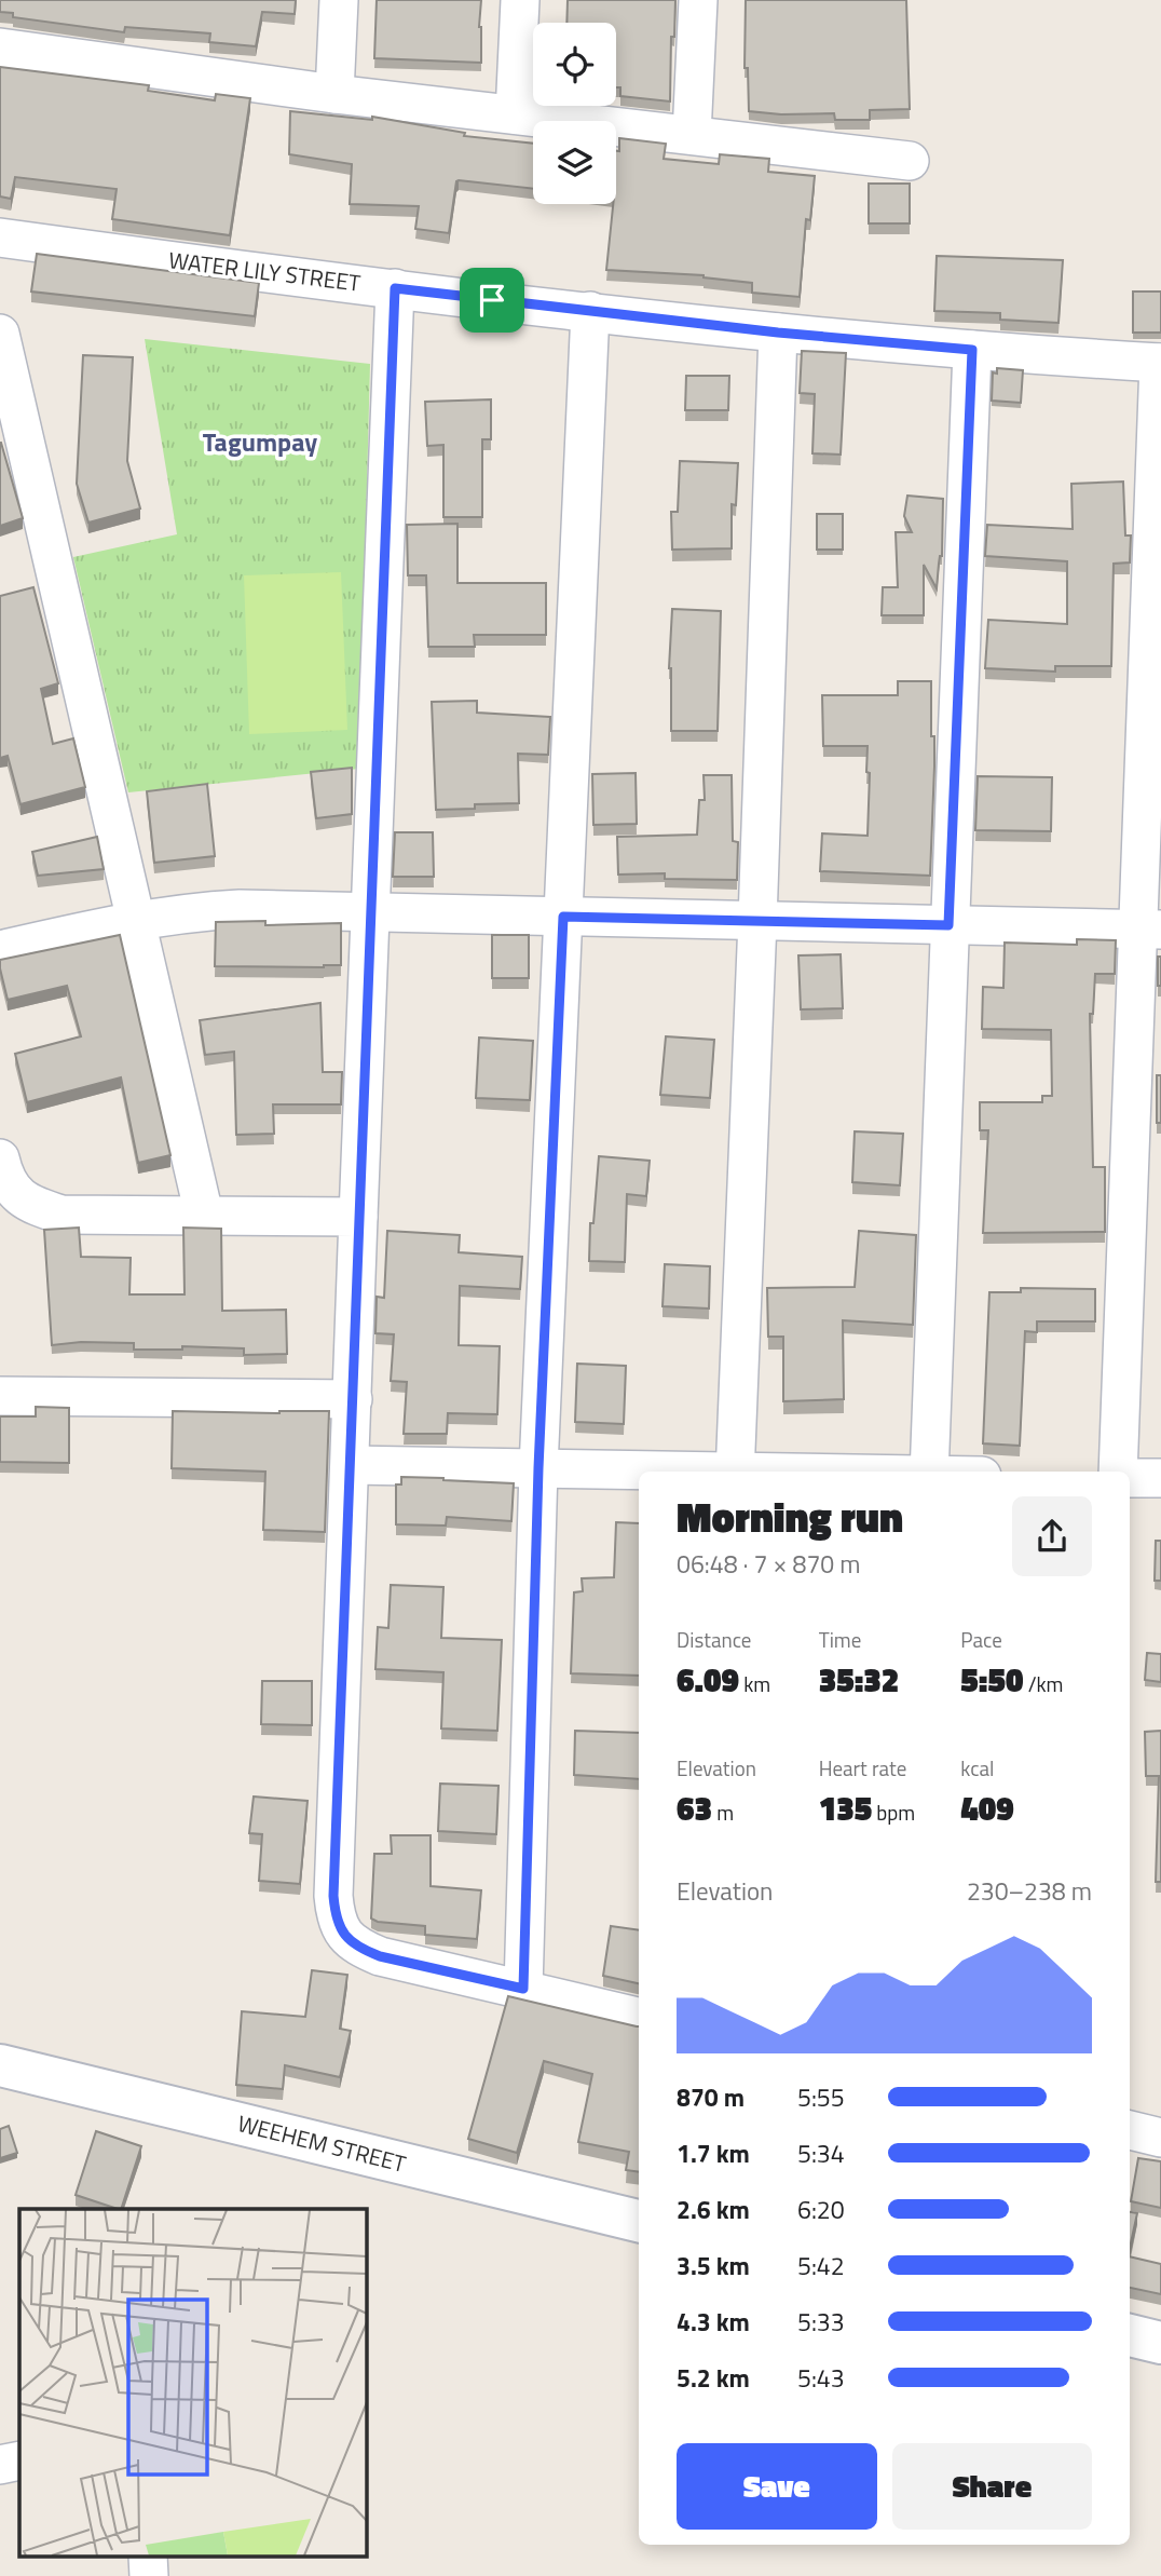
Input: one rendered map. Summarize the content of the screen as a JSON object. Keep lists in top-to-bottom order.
{
  "streets": {
    "street": ["WATER LILY STREET", "WEEHEM STREET"]
  },
  "districts": ["Tagumpay"],
  "page": {
    "heading": ["Morning run", "06:48 · 7 × 870 m"],
    "stats": [
      ["Distance", "6.09 km"],
      ["Time", "35:32"],
      ["Pace", "5:50 /km"],
      ["Elevation", "63 m"],
      ["Heart rate", "135 bpm"],
      ["kcal", "409"]
    ],
    "chart": ["Elevation", "230–238 m"],
    "list": [
      {
        "name": "870 m",
        "note": "5:55"
      },
      {
        "name": "1.7 km",
        "note": "5:34"
      },
      {
        "name": "2.6 km",
        "note": "6:20"
      },
      {
        "name": "3.5 km",
        "note": "5:42"
      },
      {
        "name": "4.3 km",
        "note": "5:33"
      },
      {
        "name": "5.2 km",
        "note": "5:43"
      }
    ],
    "buttons": ["Save", "Share"]
  }
}
